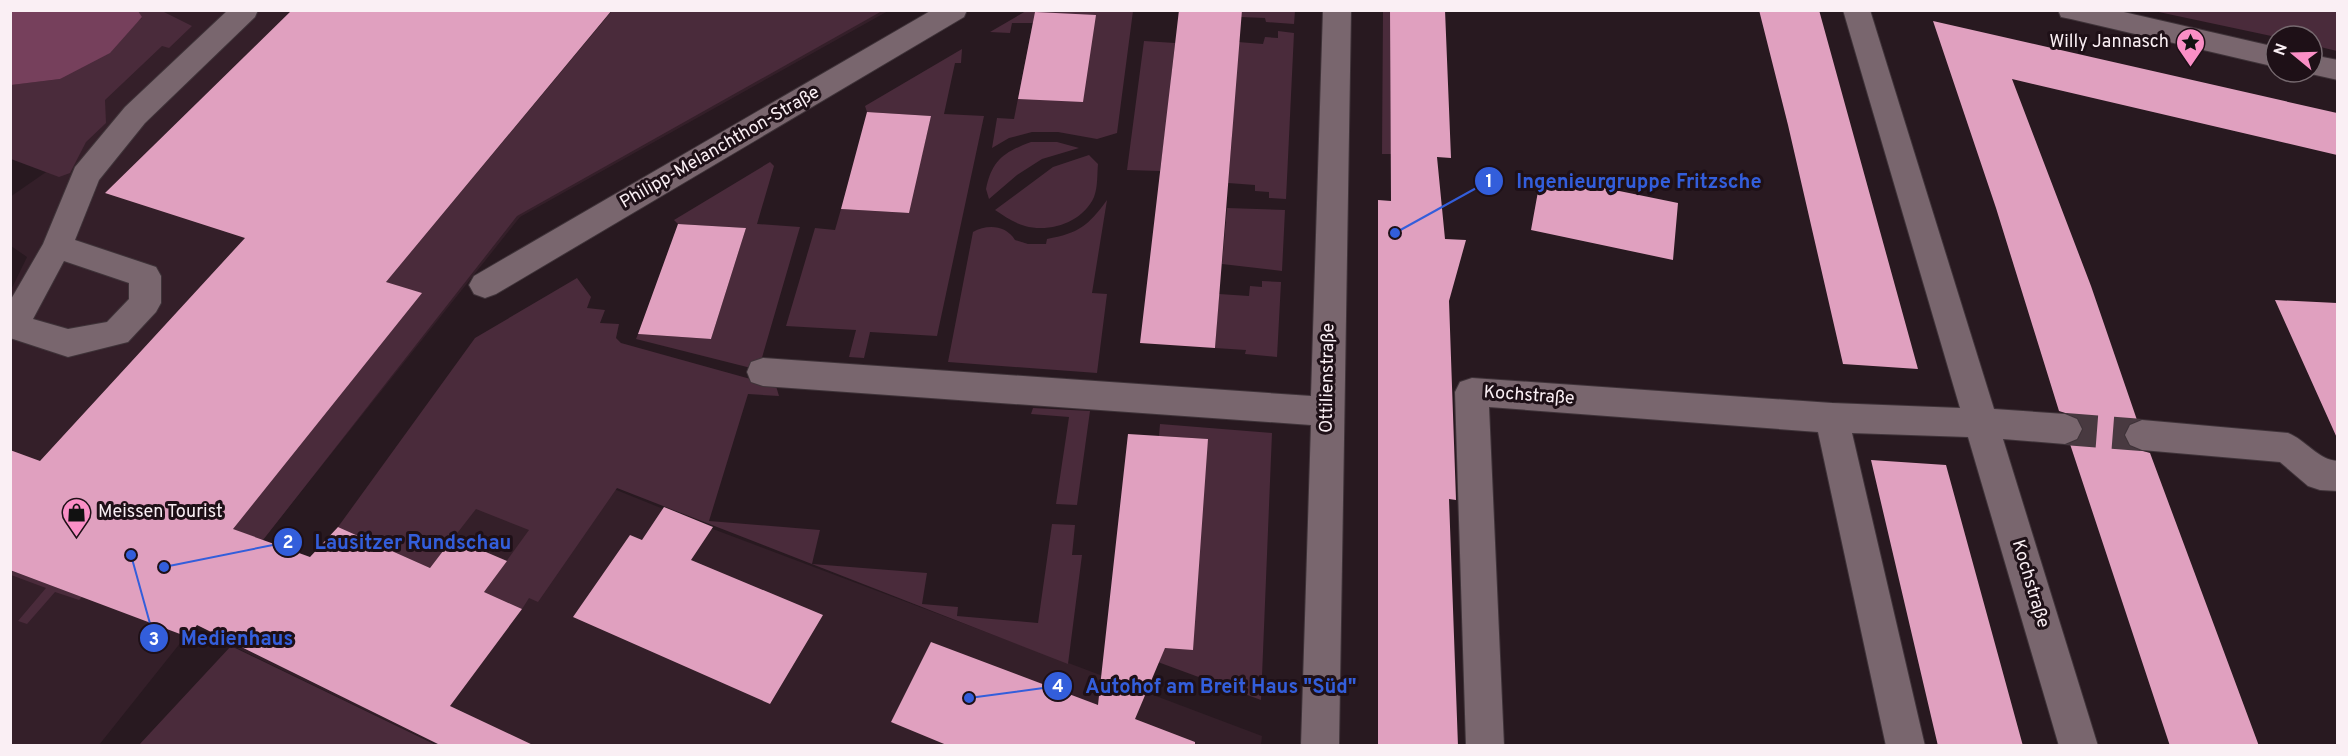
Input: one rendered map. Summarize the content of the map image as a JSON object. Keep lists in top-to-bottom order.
{
  "streets": {
    "street": ["Philipp-Melanchthon-Straße", "Ottilienstraße", "Kochstraße"]
  },
  "places": {
    "place": ["Willy Jannasch"],
    "other": [
      "Ingenieurgruppe Fritzsche",
      "Medienhaus",
      "Lausitzer Rundschau",
      "Autohof am Breit Haus \"Süd\""
    ],
    "shop": ["Meissen Tourist"]
  },
  "north": "left"
}
